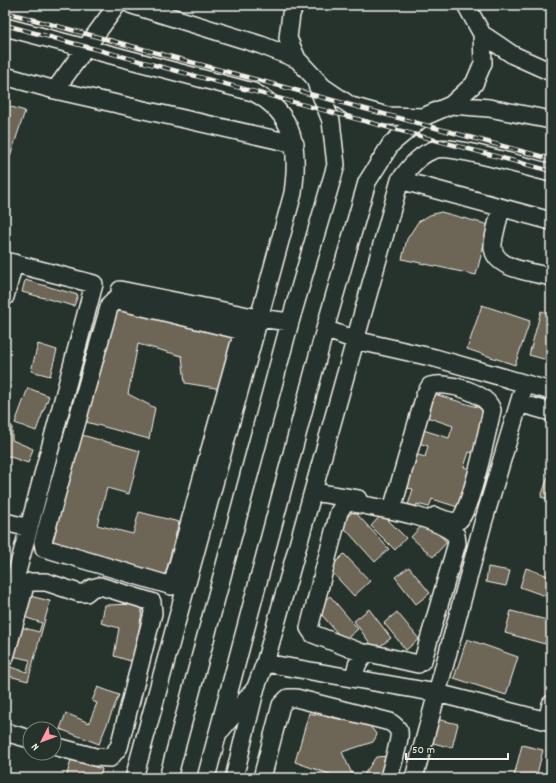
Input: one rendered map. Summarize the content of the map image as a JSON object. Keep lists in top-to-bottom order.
{
  "scale_bar": "50 m",
  "north": "bottom left"
}
